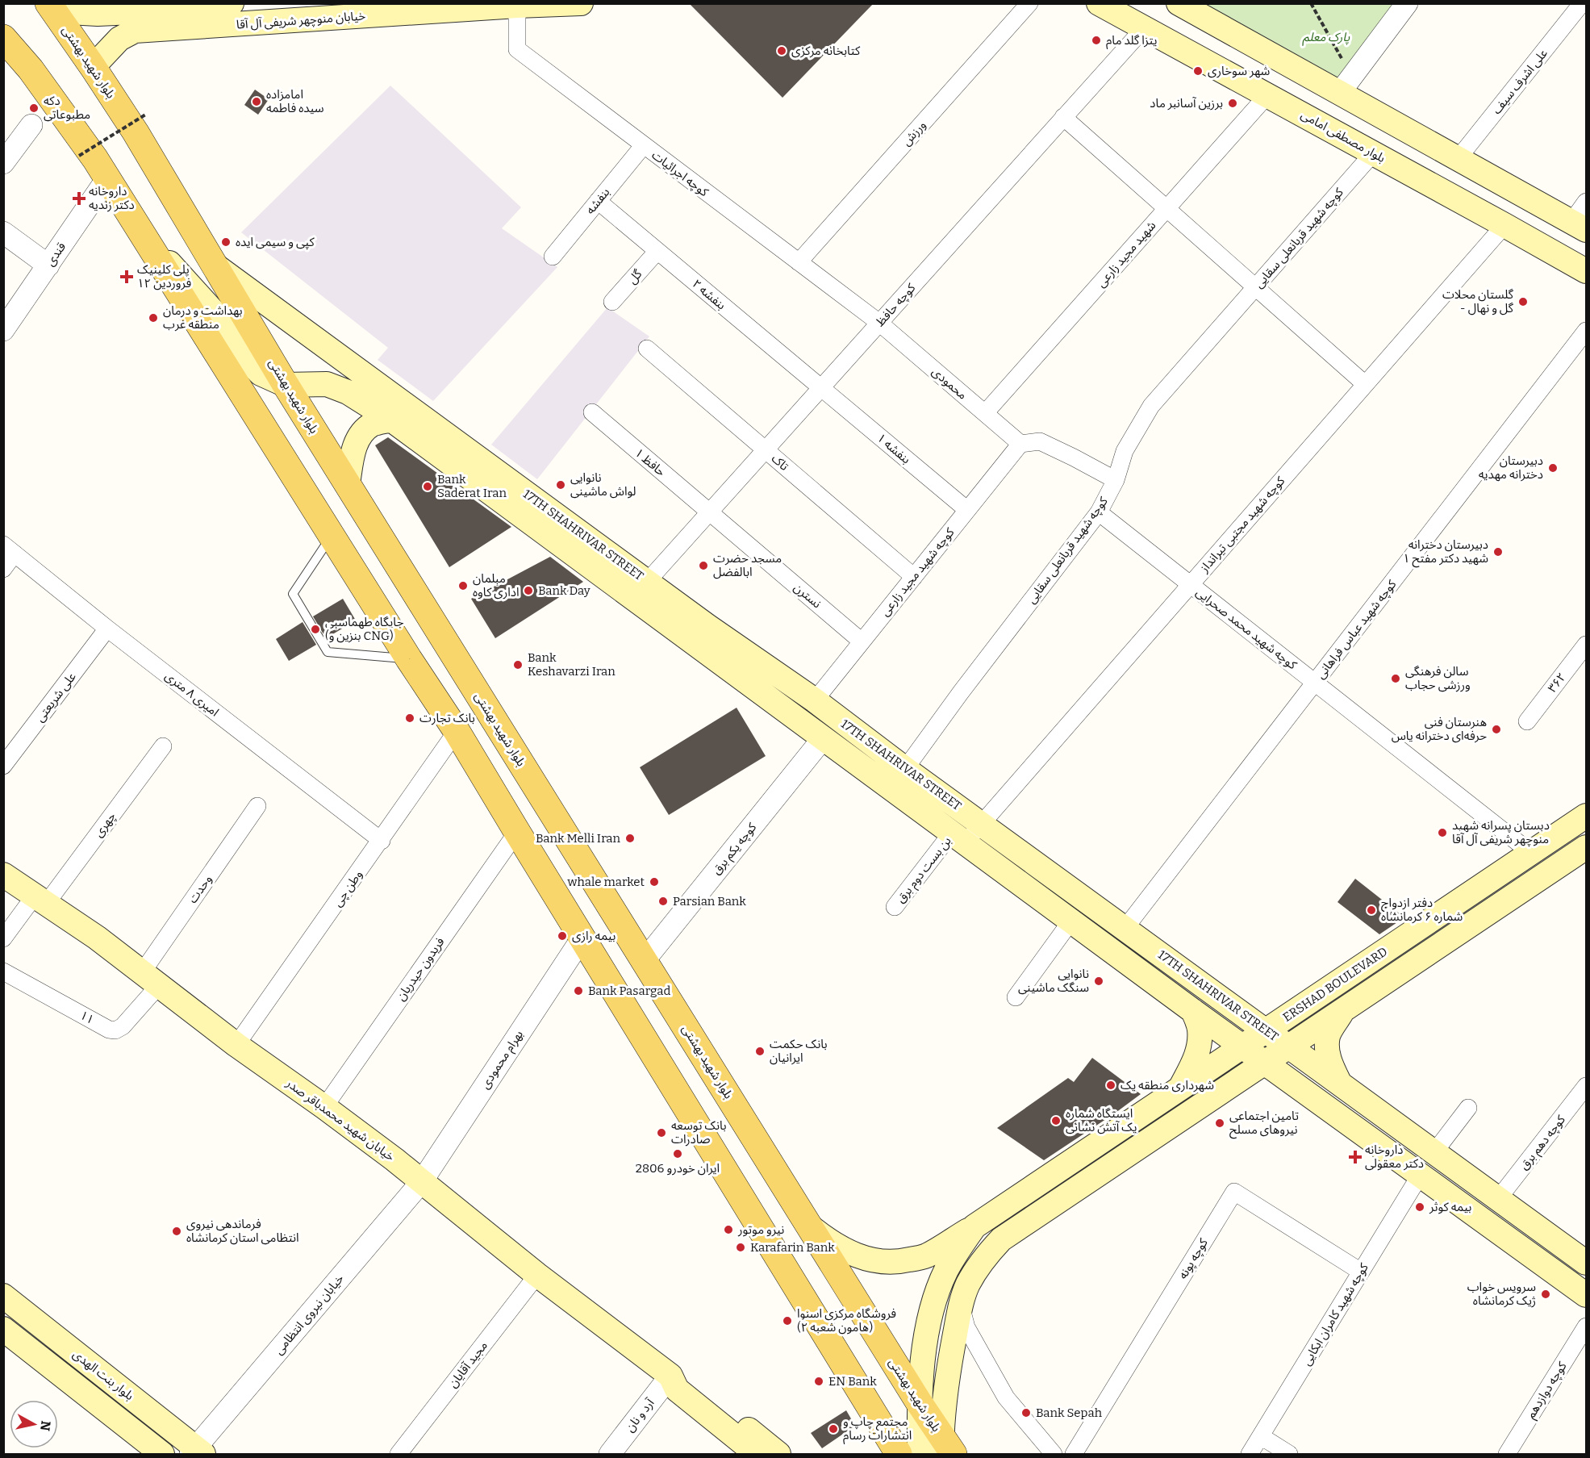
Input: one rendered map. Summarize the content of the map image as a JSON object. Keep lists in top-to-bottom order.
{
  "streets": {
    "main road": [
      "خیابان منوچهر شریفی آل آقا",
      "بلوار شهید بهشتی",
      "بلوار مصطفی امامی",
      "17TH SHAHRIVAR STREET",
      "ERSHAD BOULEVARD",
      "خیابان شهید محمدباقر صدر",
      "بلوار بنت الهدی"
    ],
    "street": [
      "علی اشرف سیف",
      "ورزش",
      "کوچه اجرائیات",
      "بنفشه",
      "کوچه شهید قربانعلی سقایی",
      "قندی",
      "شهید مجید زارعی",
      "گل",
      "بنفشه ۲",
      "کوچه حافظ",
      "محمودی",
      "بنفشه ۱",
      "حافظ ۱",
      "تاک",
      "کوچه شهید مجتبی تیرانداز",
      "کوچه شهید مجید زارعی",
      "نسترن",
      "کوچه شهید محمد صحرایی",
      "کوچه شهید عباس فراهانی",
      "۳۶۲",
      "امیری ۸ متری",
      "علی شریعتی",
      "چهری",
      "کوچه یکم برق",
      "بن بست دوم برق",
      "وطن چی",
      "وحدت",
      "فریدون حیدریان",
      "۱۱",
      "بهرام محمودی",
      "کوچه دهم برق",
      "کوچه پونه",
      "خیابان نیروی انتظامی",
      "کوچه شهید کامران ابکایی",
      "مجید آقایان",
      "کوچه دوازدهم",
      "آرد و نان"
    ]
  },
  "crossings": [
    ["خیابان منوچهر شریفی آل آقا", "بلوار شهید بهشتی"],
    ["خیابان منوچهر شریفی آل آقا", "کوچه اجرائیات"],
    ["بلوار شهید بهشتی", "17TH SHAHRIVAR STREET"],
    ["بلوار شهید بهشتی", "کوچه یکم برق"],
    ["بلوار شهید بهشتی", "ERSHAD BOULEVARD"],
    ["ورزش", "کوچه اجرائیات"],
    ["بلوار مصطفی امامی", "کوچه شهید قربانعلی سقایی"],
    ["بلوار مصطفی امامی", "شهید مجید زارعی"],
    ["بلوار مصطفی امامی", "کوچه حافظ"],
    ["بلوار مصطفی امامی", "کوچه شهید مجتبی تیرانداز"],
    ["کوچه اجرائیات", "بنفشه"],
    ["کوچه اجرائیات", "کوچه حافظ"],
    ["کوچه اجرائیات", "محمودی"],
    ["بنفشه", "بنفشه ۲"],
    ["کوچه شهید قربانعلی سقایی", "17TH SHAHRIVAR STREET"],
    ["کوچه شهید قربانعلی سقایی", "کوچه شهید محمد صحرایی"],
    ["شهید مجید زارعی", "محمودی"],
    ["گل", "بنفشه ۲"],
    ["بنفشه ۲", "کوچه حافظ"],
    ["بنفشه ۲", "بنفشه ۱"],
    ["کوچه حافظ", "محمودی"],
    ["کوچه حافظ", "بنفشه ۱"],
    ["کوچه حافظ", "حافظ ۱"],
    ["کوچه حافظ", "تاک"],
    ["کوچه حافظ", "17TH SHAHRIVAR STREET"],
    ["کوچه حافظ", "نسترن"],
    ["محمودی", "کوچه شهید مجید زارعی"],
    ["بنفشه ۱", "کوچه شهید مجید زارعی"],
    ["حافظ ۱", "نسترن"],
    ["تاک", "کوچه شهید مجید زارعی"],
    ["کوچه شهید مجتبی تیرانداز", "17TH SHAHRIVAR STREET"],
    ["کوچه شهید مجتبی تیرانداز", "کوچه شهید محمد صحرایی"],
    ["کوچه شهید مجتبی تیرانداز", "بن بست دوم برق"],
    ["17TH SHAHRIVAR STREET", "کوچه شهید مجید زارعی"],
    ["17TH SHAHRIVAR STREET", "کوچه شهید عباس فراهانی"],
    ["17TH SHAHRIVAR STREET", "کوچه یکم برق"],
    ["17TH SHAHRIVAR STREET", "بن بست دوم برق"],
    ["17TH SHAHRIVAR STREET", "ERSHAD BOULEVARD"],
    ["17TH SHAHRIVAR STREET", "کوچه دهم برق"],
    ["17TH SHAHRIVAR STREET", "کوچه شهید کامران ابکایی"],
    ["کوچه شهید مجید زارعی", "نسترن"],
    ["کوچه شهید محمد صحرایی", "کوچه شهید عباس فراهانی"],
    ["کوچه شهید محمد صحرایی", "ERSHAD BOULEVARD"],
    ["امیری ۸ متری", "علی شریعتی"],
    ["امیری ۸ متری", "وطن چی"],
    ["چهری", "خیابان شهید محمدباقر صدر"],
    ["وطن چی", "خیابان شهید محمدباقر صدر"],
    ["وحدت", "۱۱"],
    ["وحدت", "خیابان شهید محمدباقر صدر"],
    ["فریدون حیدریان", "خیابان شهید محمدباقر صدر"],
    ["۱۱", "خیابان شهید محمدباقر صدر"],
    ["بهرام محمودی", "خیابان شهید محمدباقر صدر"],
    ["بهرام محمودی", "خیابان نیروی انتظامی"],
    ["خیابان شهید محمدباقر صدر", "خیابان نیروی انتظامی"],
    ["خیابان شهید محمدباقر صدر", "مجید آقایان"],
    ["خیابان شهید محمدباقر صدر", "آرد و نان"],
    ["کوچه پونه", "کوچه شهید کامران ابکایی"],
    ["خیابان نیروی انتظامی", "بلوار بنت الهدی"]
  ],
  "parks": ["پارک معلم"],
  "places": {
    "other": [
      "یتزا گلد مام",
      "کتابخانه مرکزی",
      "شهر سوخاری",
      "امامزاده سیده فاطمه",
      "برزین آسانبر ماد",
      "دکه مطبوعاتی",
      "کپی و سیمی ایده",
      "گلستان محلات - گل و نهال",
      "بهداشت و درمان منطقه غرب",
      "دبیرستان دخترانه مهدیه",
      "نانوایی لواش ماشینی",
      "Bank Saderat Iran",
      "دبیرستان دخترانه شهید دکتر مفتح ۱",
      "مسجد حضرت ابالفضل",
      "مبلمان اداری کاوه",
      "Bank Day",
      "جایگاه طهماسبی (بنزین و CNG)",
      "Bank Keshavarzi Iran",
      "سالن فرهنگی ورزشی حجاب",
      "بانک تجارت",
      "هنرستان فنی حرفه‌ای دخترانه یاس",
      "دبستان پسرانه شهید منوچهر شریفی آل آقا",
      "Bank Melli Iran",
      "whale market",
      "Parsian Bank",
      "دفتر ازدواج شماره ۶ کرمانشاه",
      "بیمه رازی",
      "نانوایی سنگک ماشینی",
      "Bank Pasargad",
      "بانک حکمت ایرانیان",
      "شهرداری منطقه یک",
      "ایستگاه شماره یک آتش نشانی",
      "تامین اجتماعی نیروهای مسلح",
      "بانک توسعه صادرات",
      "ایران خودرو 2806",
      "بیمه کوثر",
      "نیرو موتور",
      "فرماندهی نیروی انتظامی استان کرمانشاه",
      "Karafarin Bank",
      "سرویس خواب ژیک کرمانشاه",
      "فروشگاه مرکزی اسنوا (هامون شعبه ۲)",
      "EN Bank",
      "Bank Sepah",
      "مجتمع چاپ و انتشارات رسام"
    ],
    "health": ["داروخانه دکتر زندیه", "پلی کلینیک ۱۲ فروردین", "داروخانه دکتر معقولی"]
  },
  "north": "right"
}
